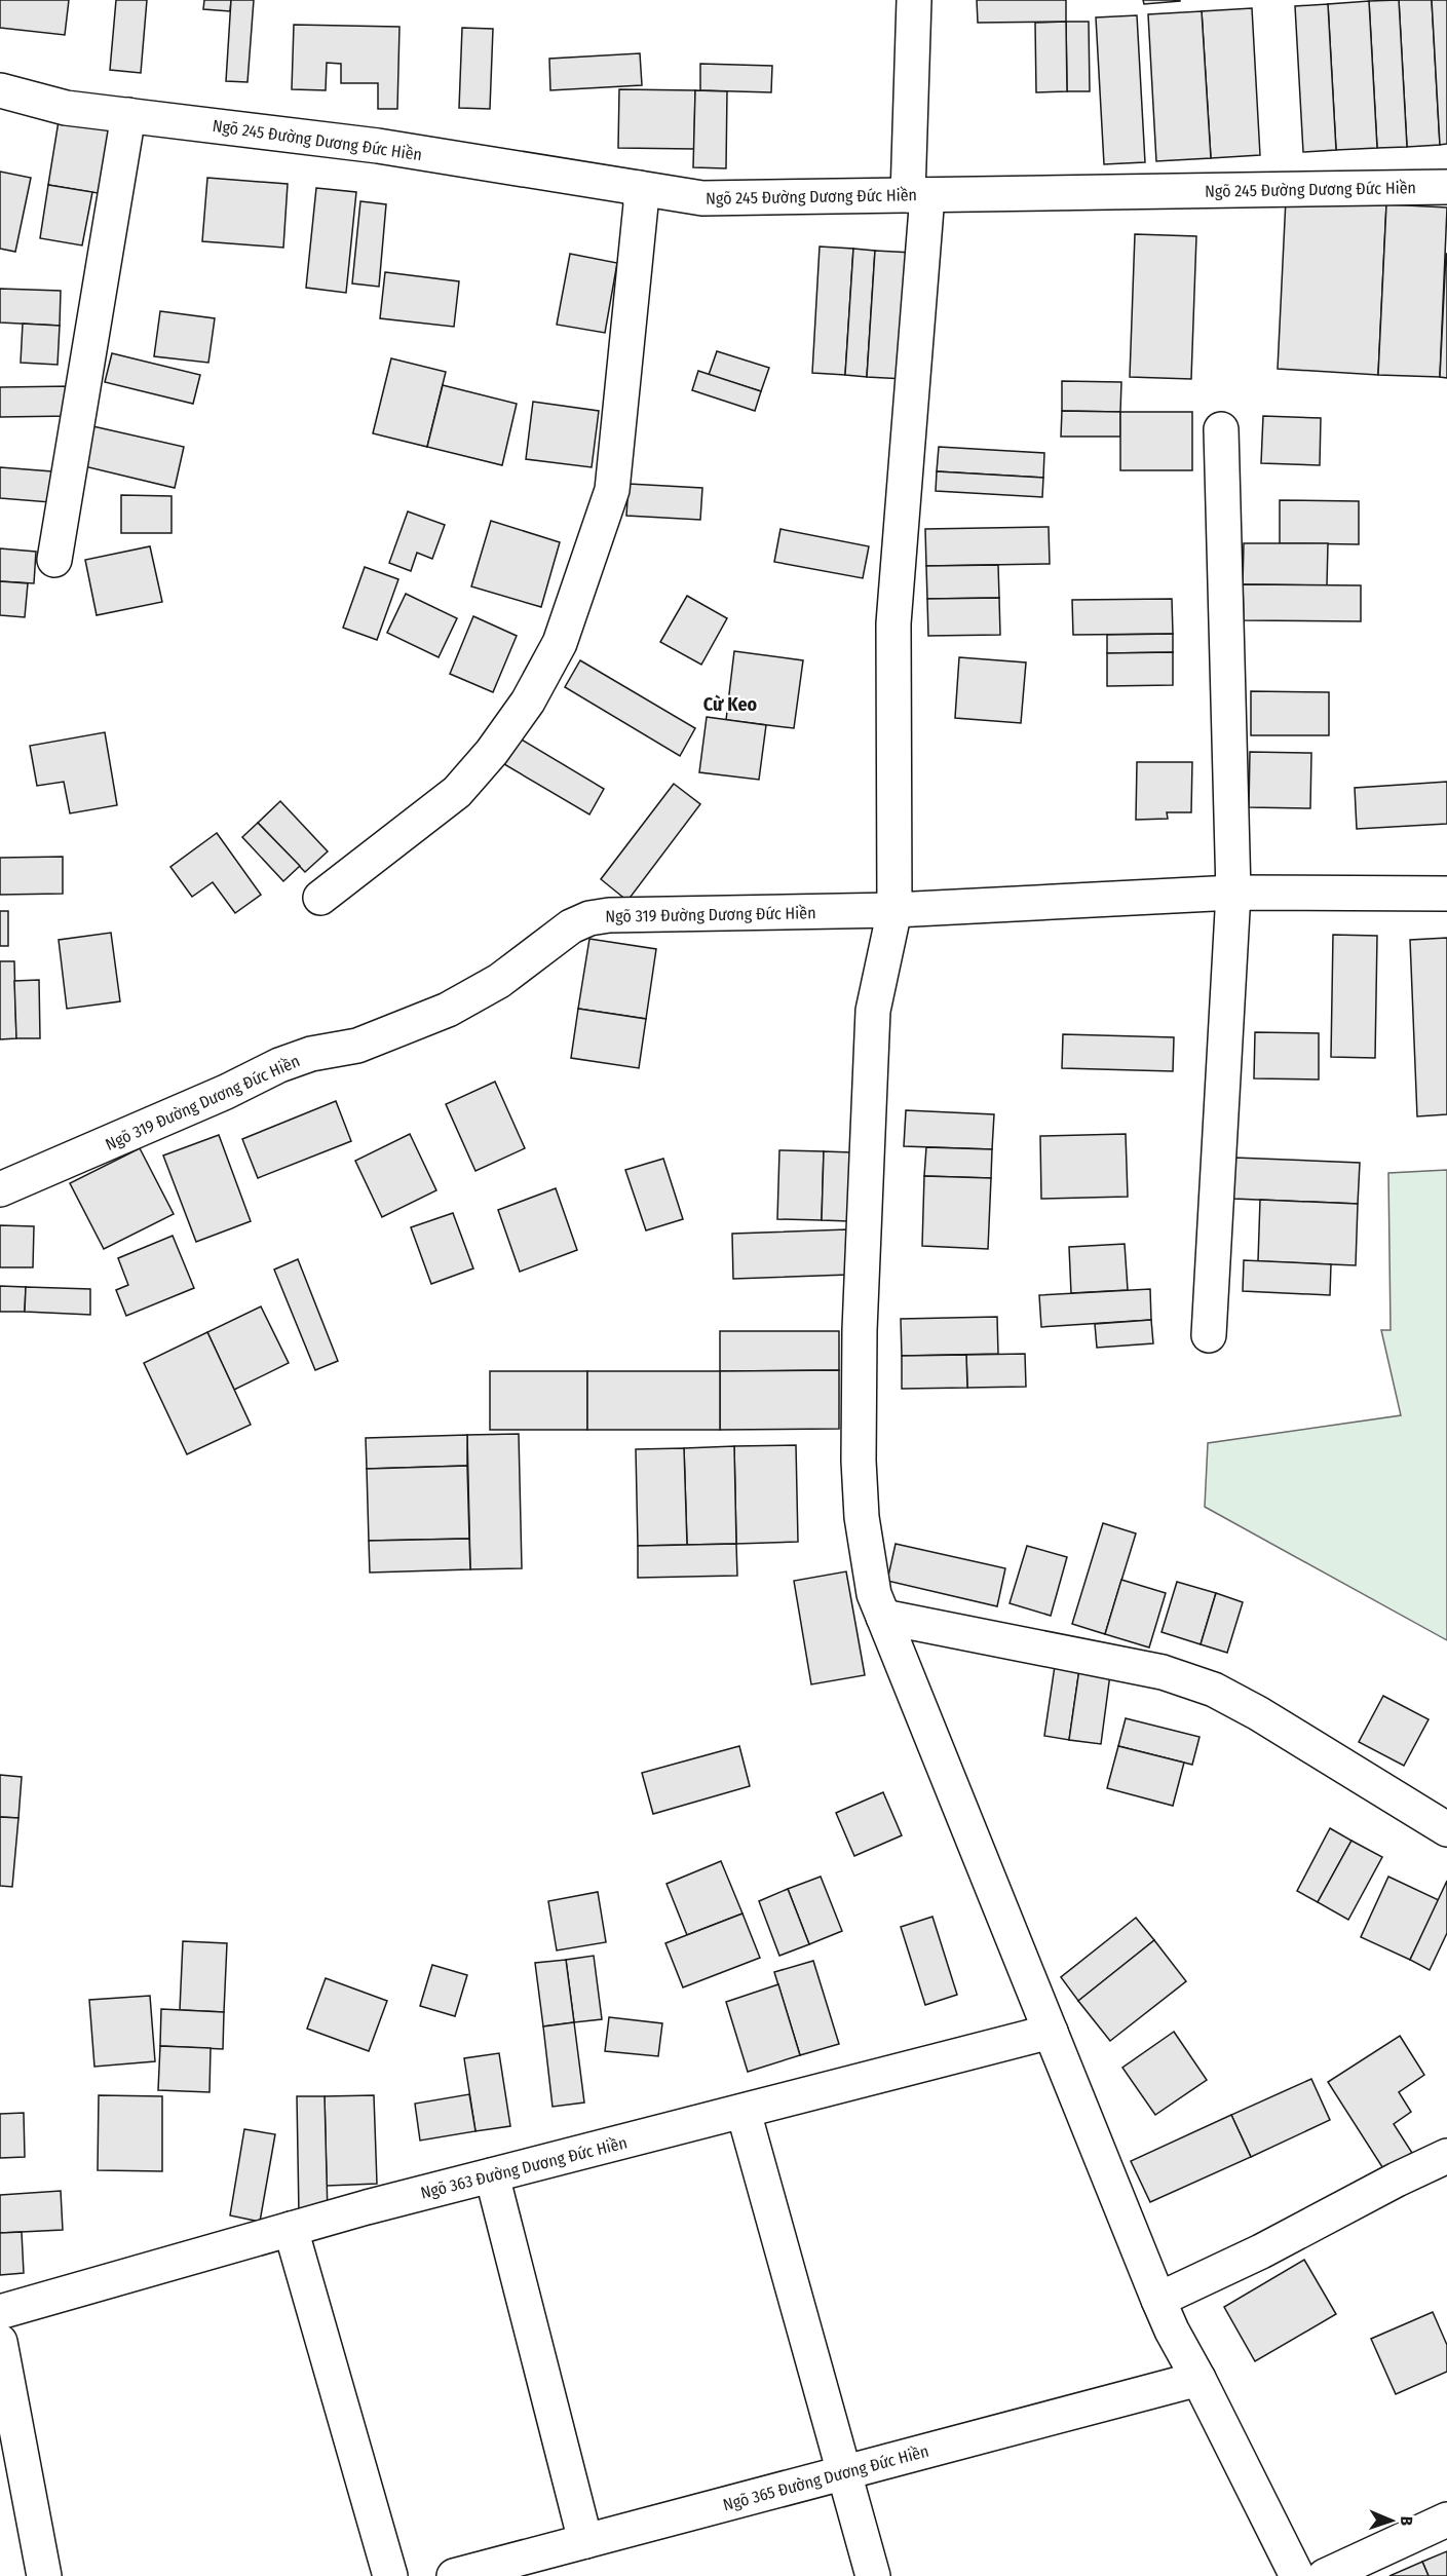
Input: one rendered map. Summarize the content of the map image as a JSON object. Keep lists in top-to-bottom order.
{
  "streets": {
    "street": [
      "Ngõ 245 Đường Dương Đức Hiền",
      "Ngõ 319 Đường Dương Đức Hiền",
      "Ngõ 363 Đường Dương Đức Hiền",
      "Ngõ 365 Đường Dương Đức Hiền"
    ]
  },
  "districts": ["Cừ Keo"],
  "north": "right"
}
